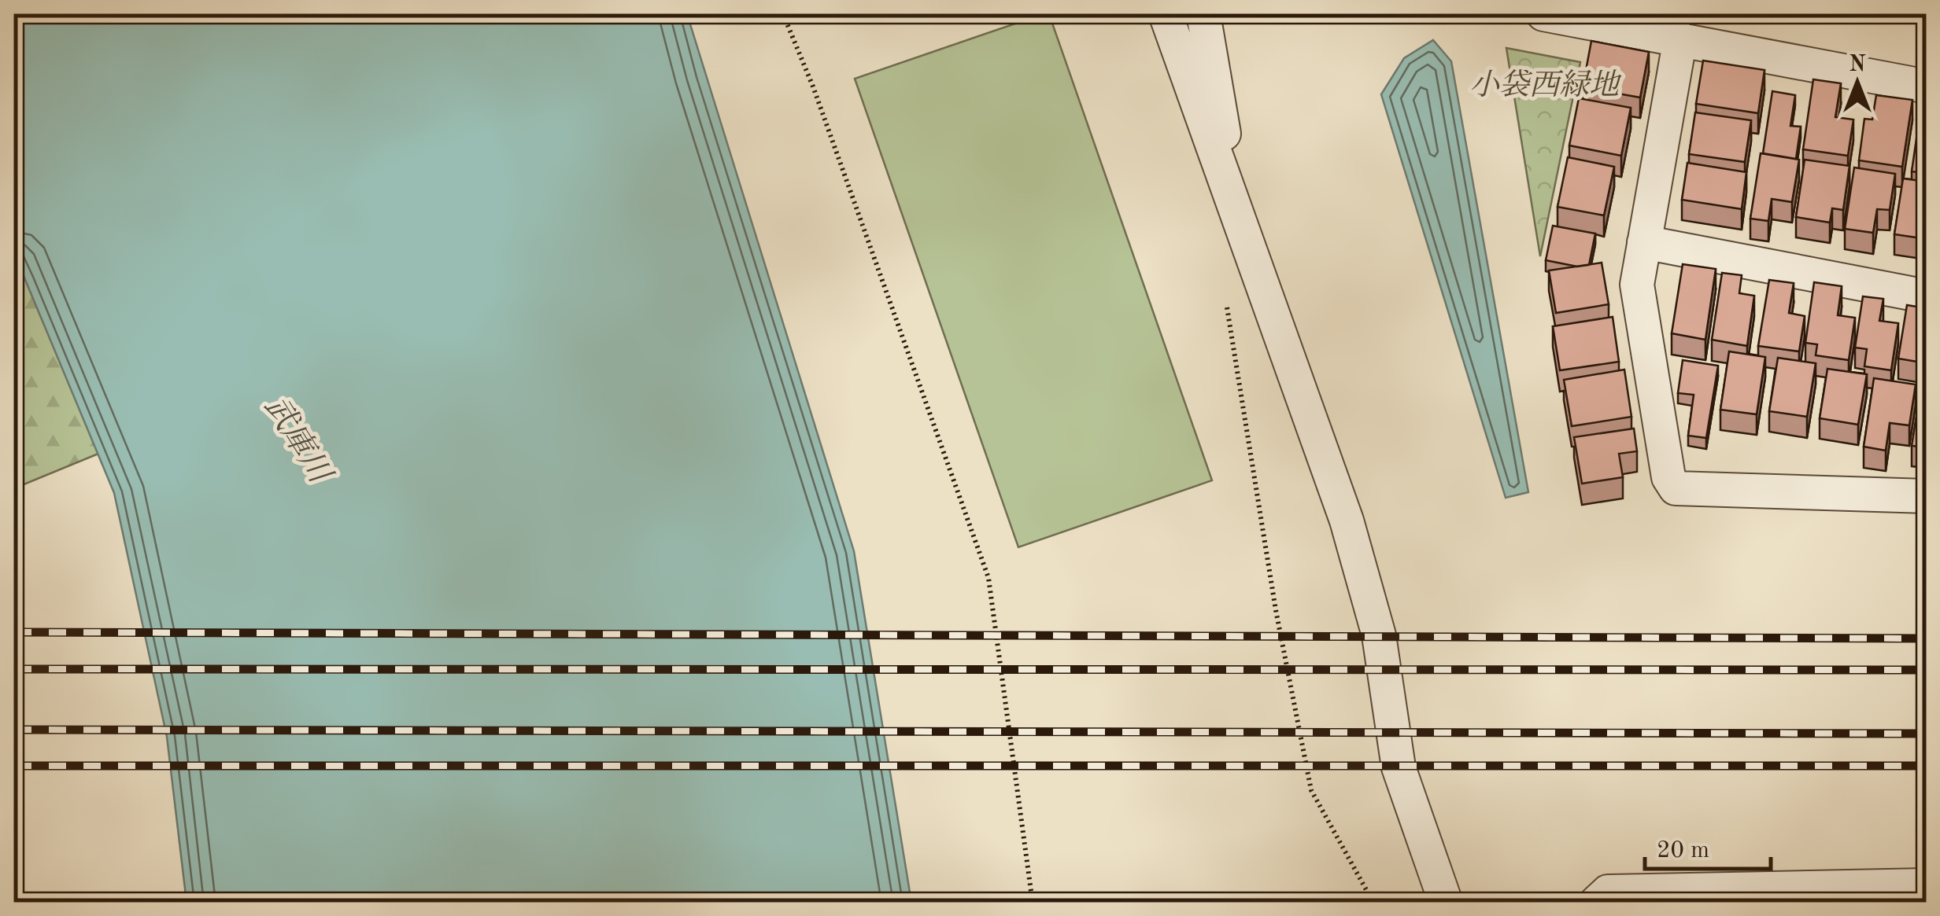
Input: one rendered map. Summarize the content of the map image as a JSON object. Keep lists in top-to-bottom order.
{
  "water": ["武庫川"],
  "parks": ["小袋西緑地"],
  "scale_bar": "20 m",
  "north": "top"
}
